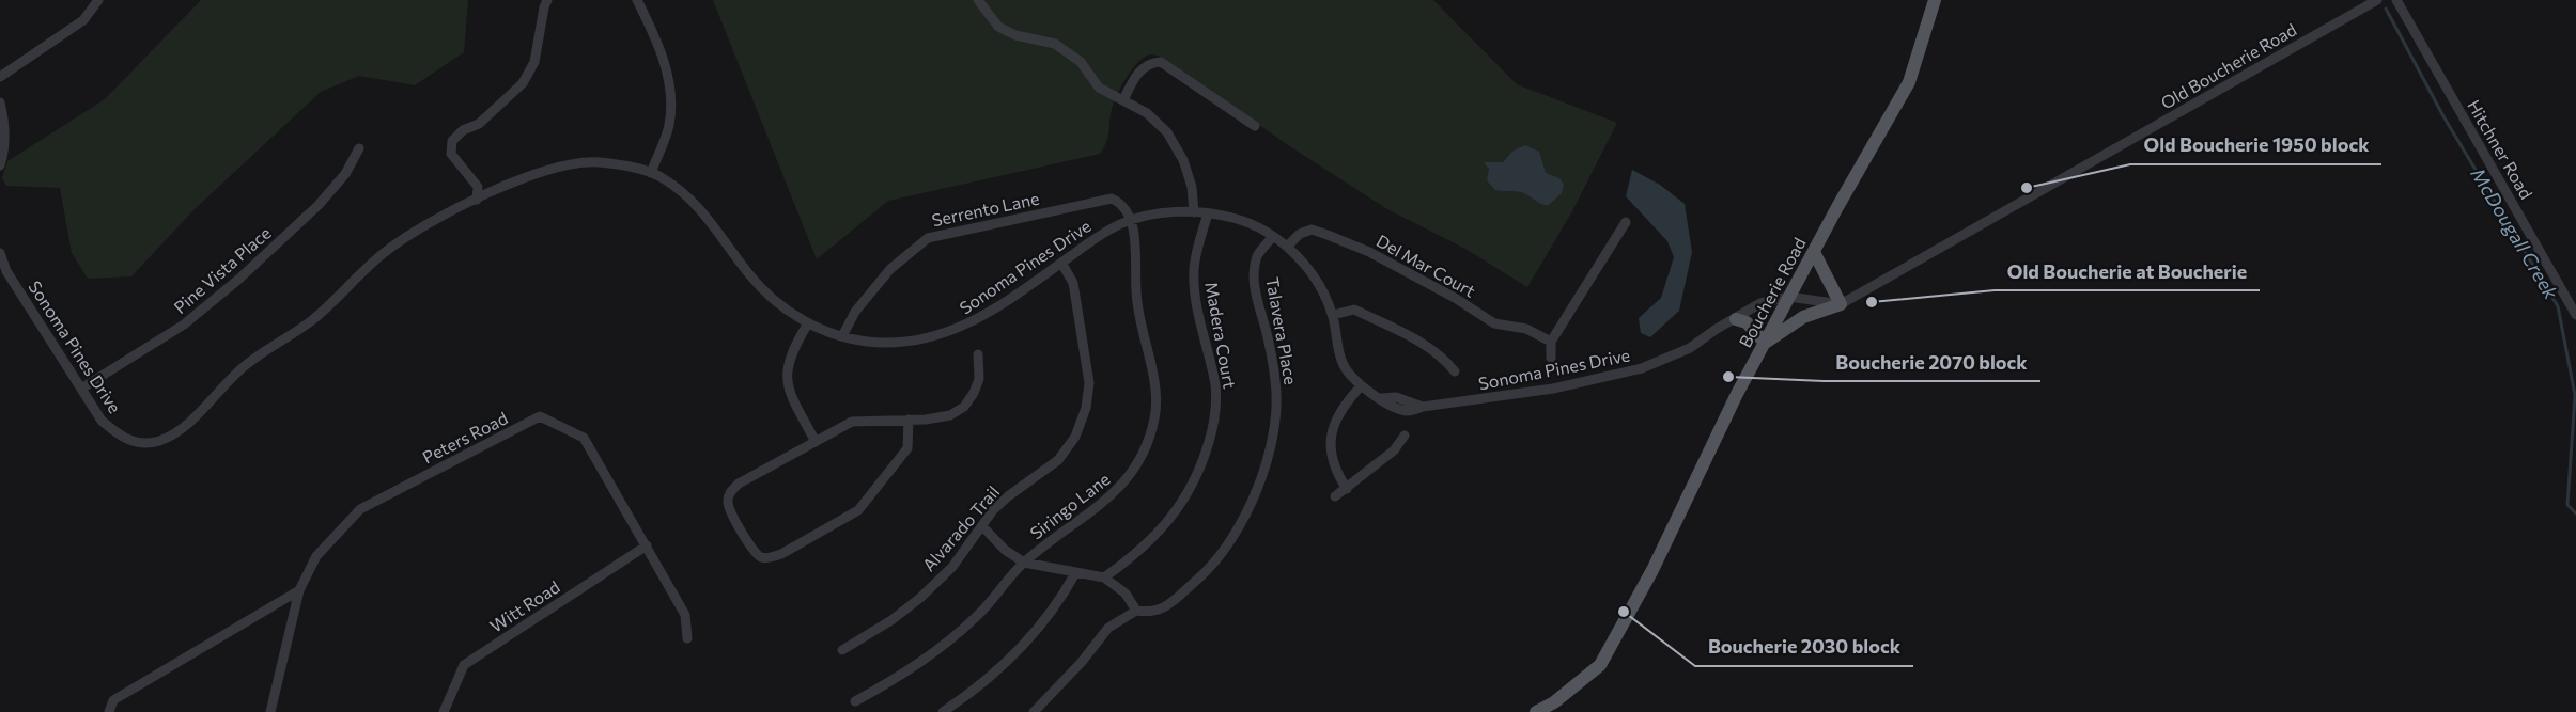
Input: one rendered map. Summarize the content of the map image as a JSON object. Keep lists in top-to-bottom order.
{
  "streets": {
    "main road": ["Boucherie Road"],
    "street": [
      "Old Boucherie Road",
      "Hitchner Road",
      "Serrento Lane",
      "Del Mar Court",
      "Sonoma Pines Drive",
      "Pine Vista Place",
      "Talavera Place",
      "Madera Court",
      "Peters Road",
      "Siringo Lane",
      "Alvarado Trail",
      "Witt Road"
    ]
  },
  "crossings": [
    ["Serrento Lane", "Sonoma Pines Drive"],
    ["Serrento Lane", "Siringo Lane"],
    ["Del Mar Court", "Sonoma Pines Drive"],
    ["Sonoma Pines Drive", "Pine Vista Place"],
    ["Sonoma Pines Drive", "Boucherie Road"],
    ["Sonoma Pines Drive", "Talavera Place"],
    ["Sonoma Pines Drive", "Madera Court"],
    ["Sonoma Pines Drive", "Siringo Lane"],
    ["Sonoma Pines Drive", "Alvarado Trail"],
    ["Peters Road", "Witt Road"]
  ],
  "water": ["McDougall Creek"],
  "places": [
    "Old Boucherie 1950 block",
    "Old Boucherie at Boucherie",
    "Boucherie 2070 block",
    "Boucherie 2030 block"
  ]
}
